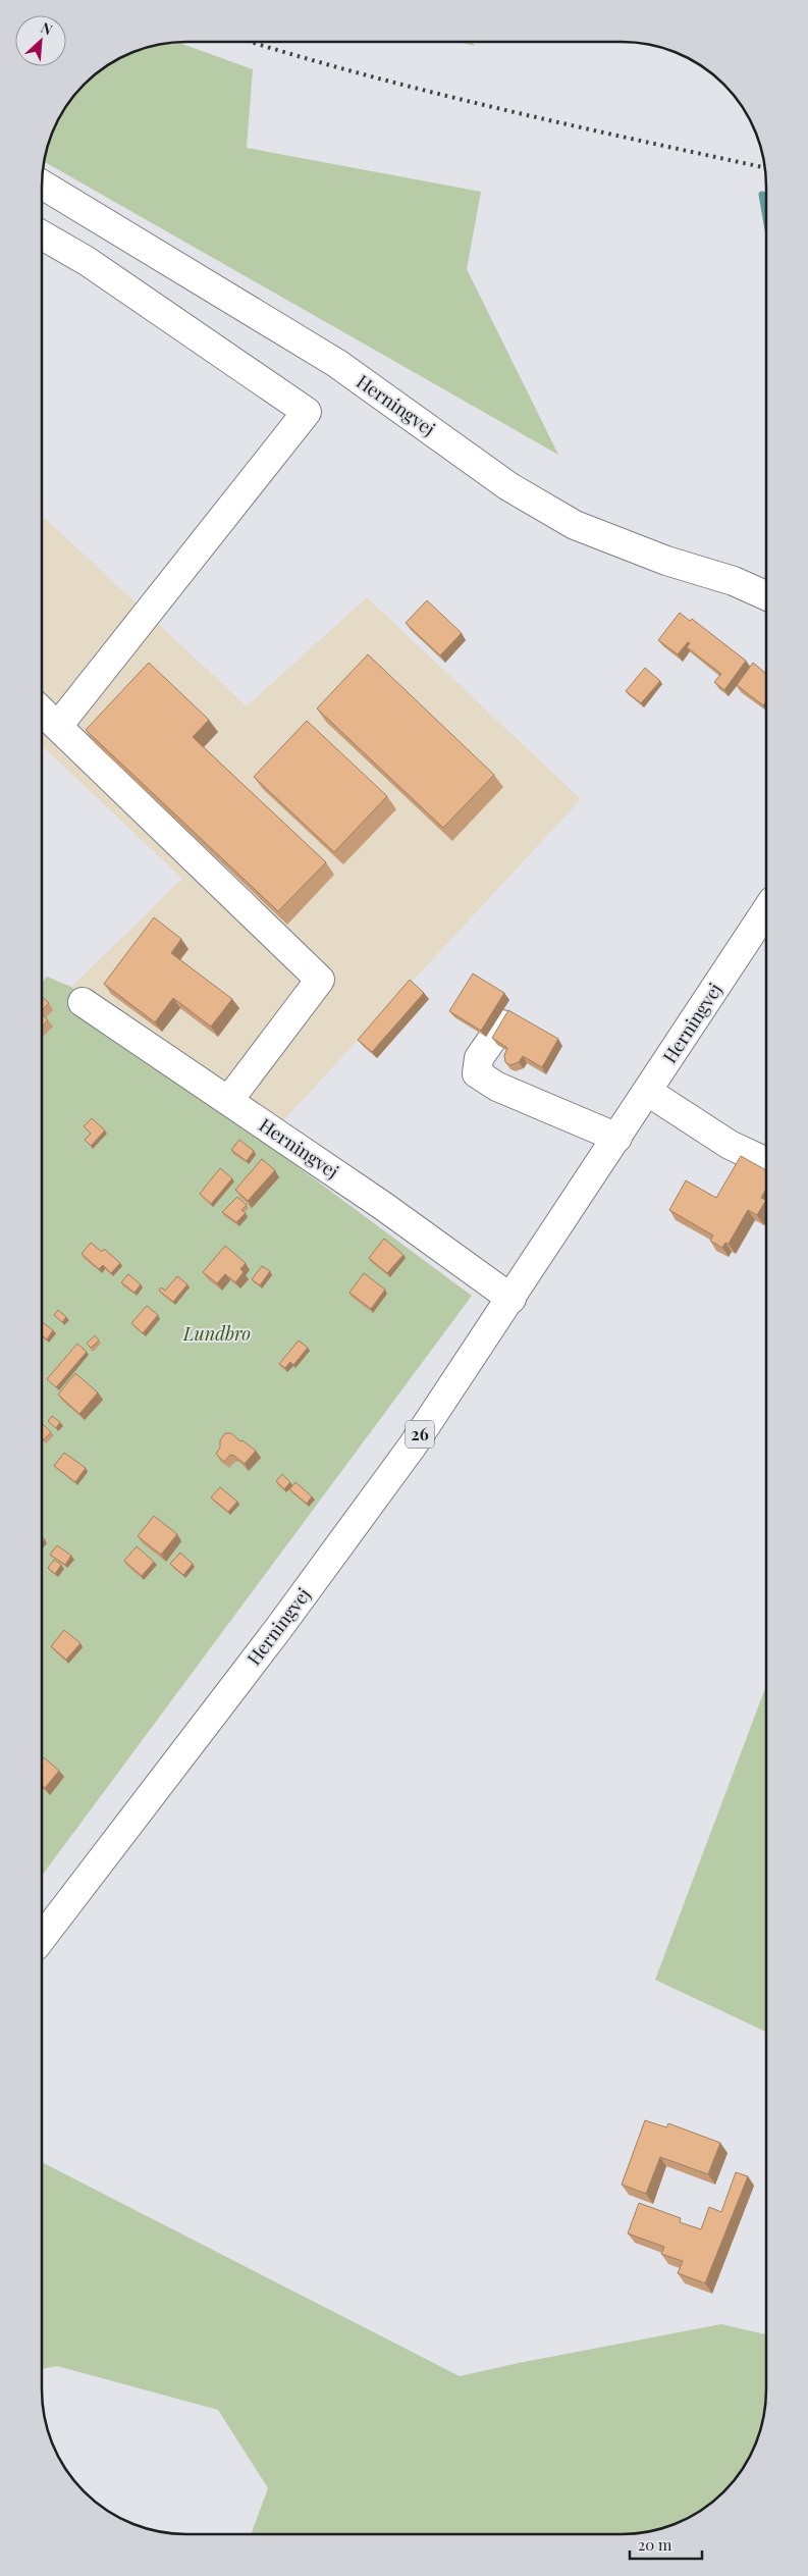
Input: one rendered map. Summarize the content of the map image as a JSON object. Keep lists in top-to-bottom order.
{
  "streets": {
    "street": ["Herningvej", "26"]
  },
  "parks": ["Lundbro"],
  "scale_bar": "20 m",
  "north": "top right"
}
